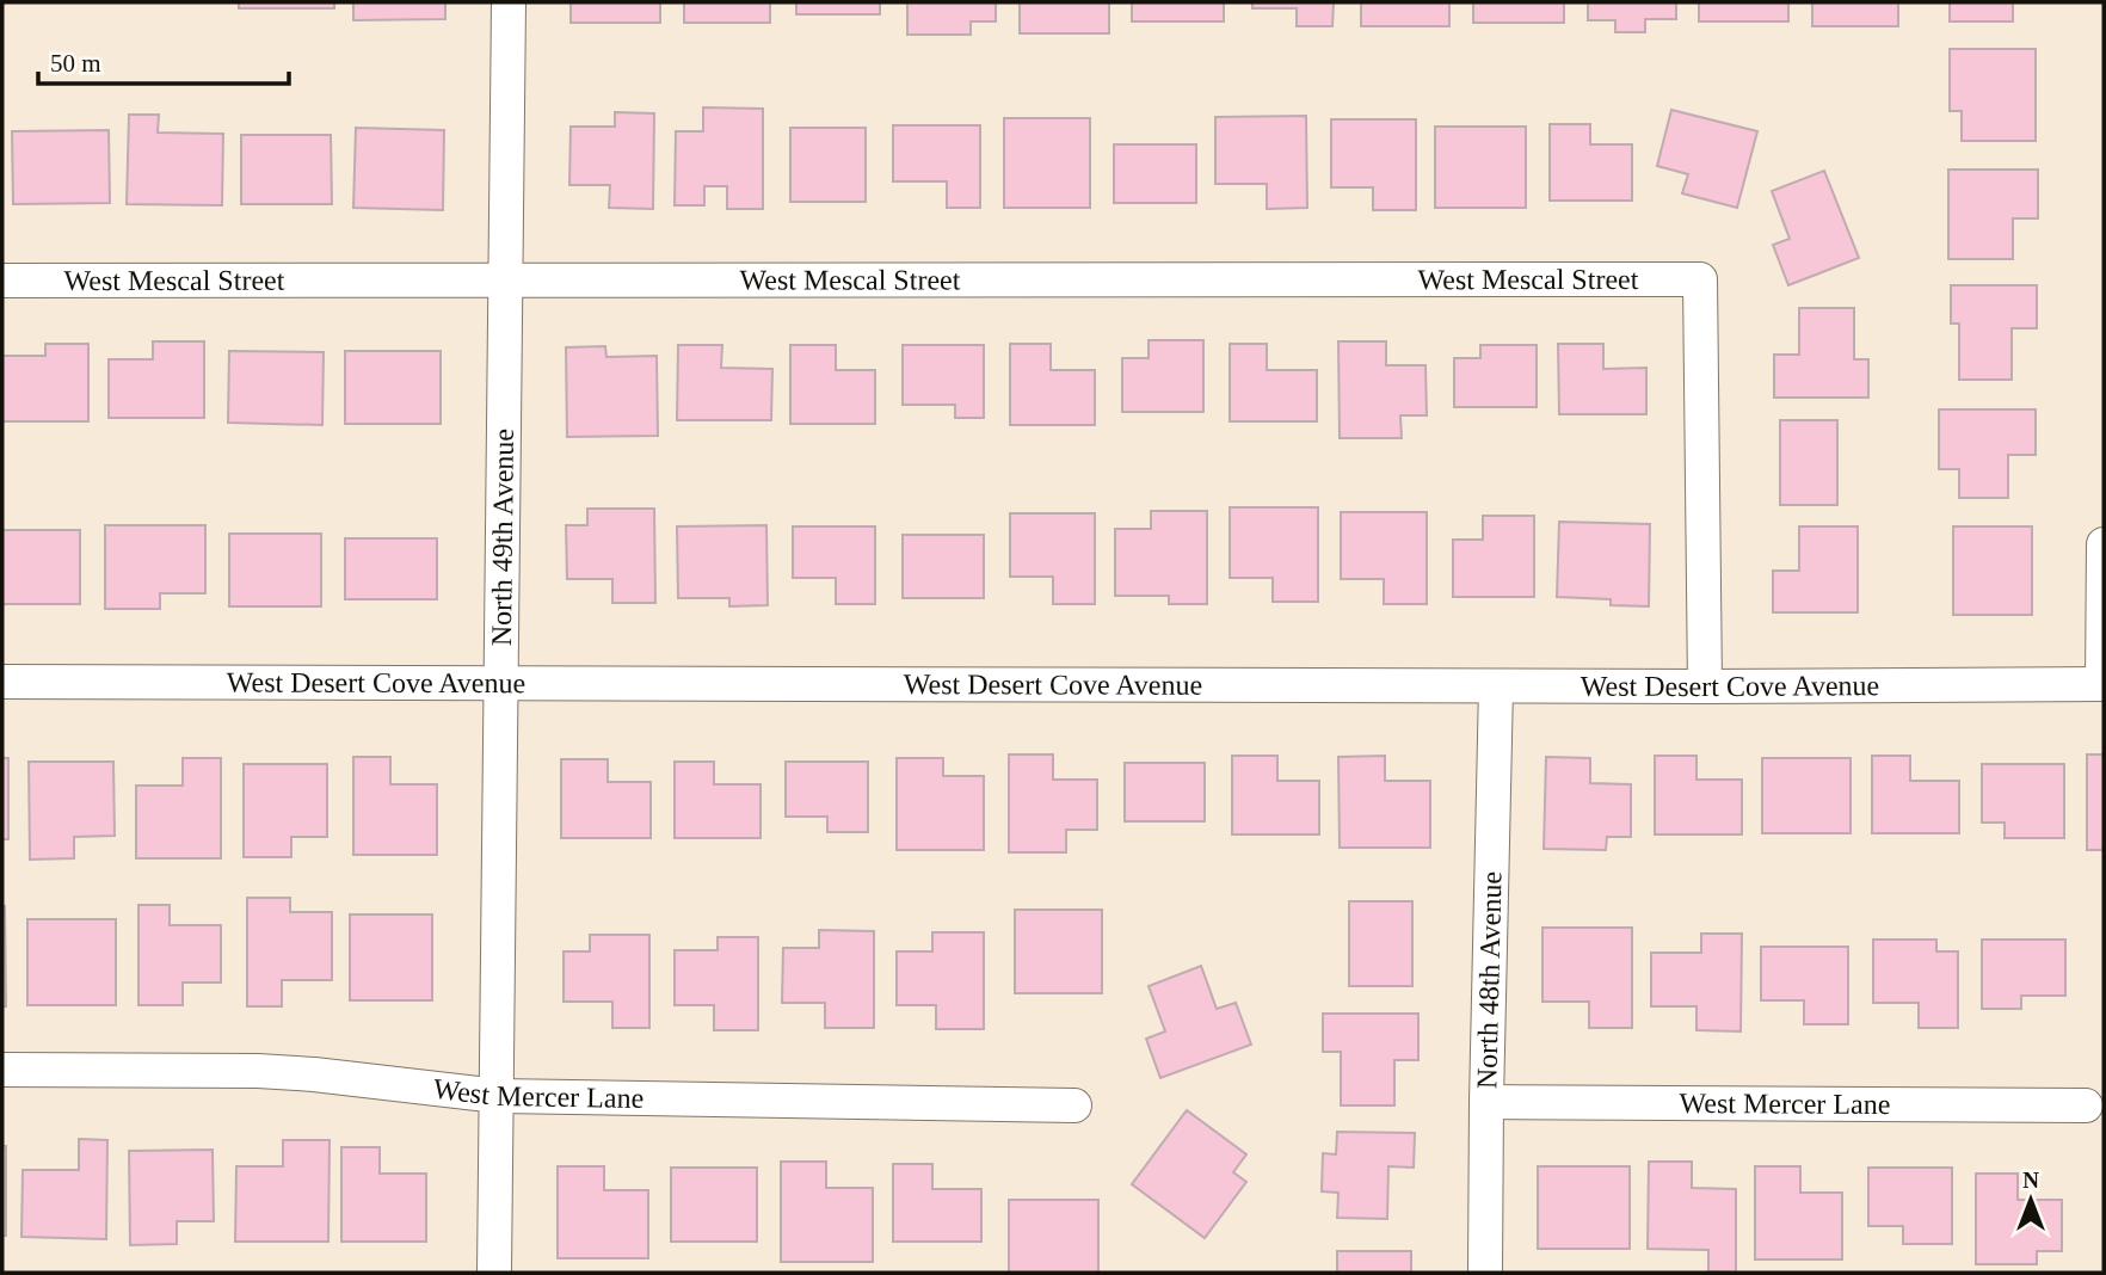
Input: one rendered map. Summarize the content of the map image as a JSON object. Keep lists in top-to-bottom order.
{
  "streets": {
    "street": [
      "West Mescal Street",
      "North 49th Avenue",
      "West Desert Cove Avenue",
      "North 48th Avenue",
      "West Mercer Lane"
    ]
  },
  "crossings": [
    ["West Mescal Street", "North 49th Avenue"],
    ["West Mescal Street", "West Desert Cove Avenue"],
    ["North 49th Avenue", "West Desert Cove Avenue"],
    ["North 49th Avenue", "West Mercer Lane"],
    ["West Desert Cove Avenue", "North 48th Avenue"],
    ["North 48th Avenue", "West Mercer Lane"]
  ],
  "scale_bar": "50 m",
  "north": "top"
}
